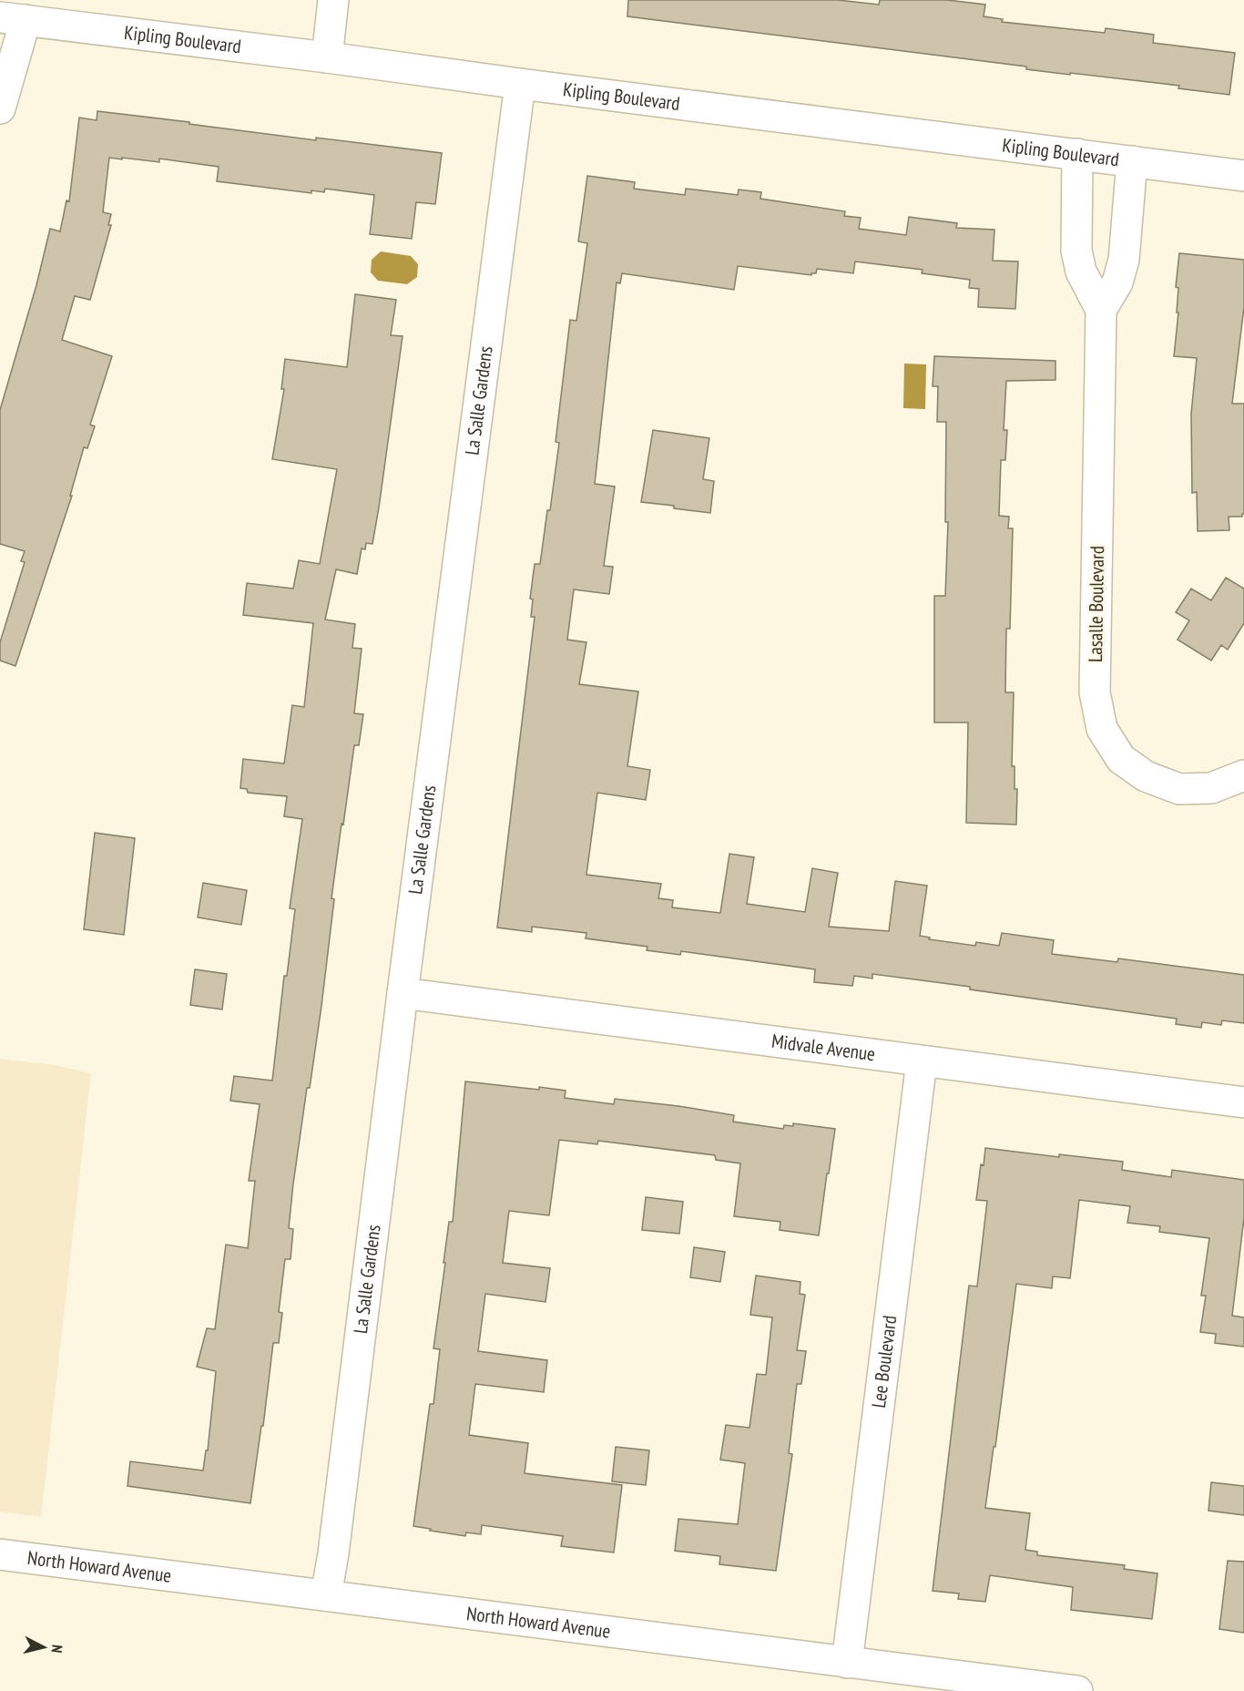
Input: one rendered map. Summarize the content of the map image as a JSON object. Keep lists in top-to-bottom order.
{
  "streets": {
    "street": [
      "Kipling Boulevard",
      "La Salle Gardens",
      "Lasalle Boulevard",
      "Midvale Avenue",
      "Lee Boulevard",
      "North Howard Avenue"
    ]
  },
  "crossings": [
    ["Kipling Boulevard", "La Salle Gardens"],
    ["Kipling Boulevard", "Lasalle Boulevard"],
    ["La Salle Gardens", "Midvale Avenue"],
    ["La Salle Gardens", "North Howard Avenue"],
    ["Midvale Avenue", "Lee Boulevard"],
    ["Lee Boulevard", "North Howard Avenue"]
  ],
  "north": "right"
}
